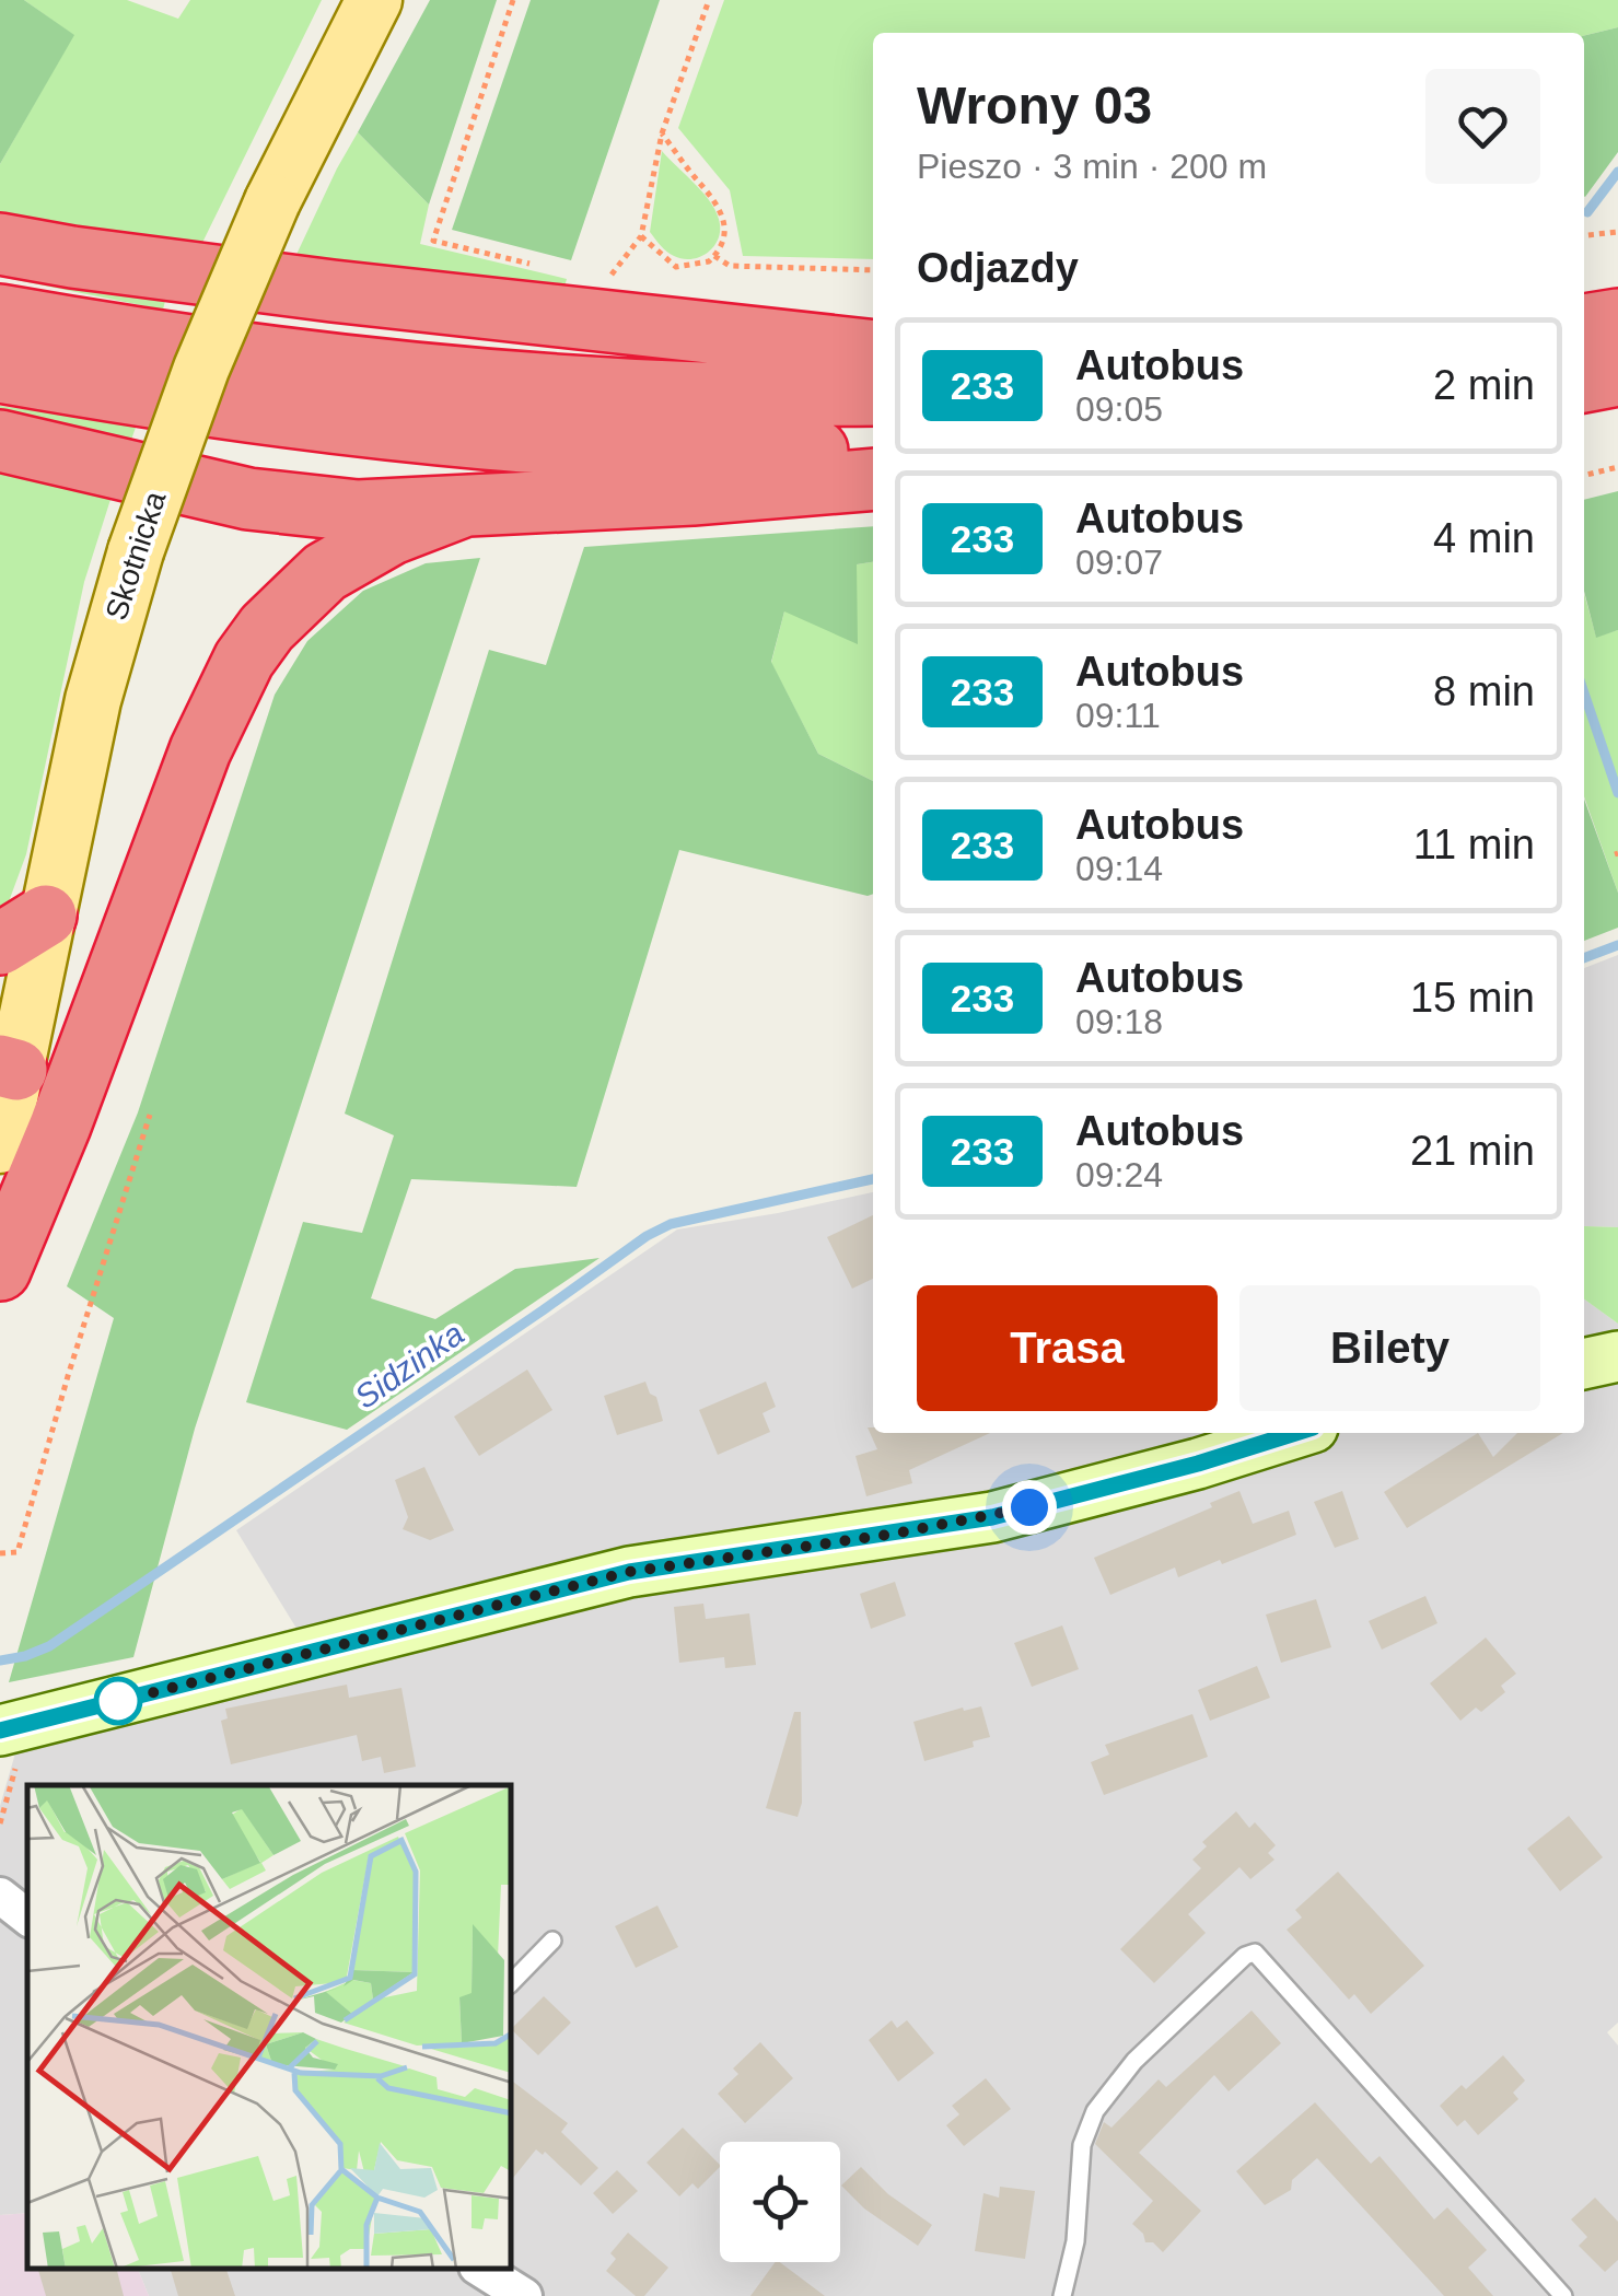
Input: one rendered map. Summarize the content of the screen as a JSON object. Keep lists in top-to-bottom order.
{
  "streets": {
    "main road": ["Skotnicka"]
  },
  "water": ["Sidzinka"],
  "lines": ["bus line 233"],
  "page": {
    "heading": [
      ["Wrony 03", "Pieszo · 3 min · 200 m"],
      "Odjazdy"
    ],
    "list": [
      {
        "mark": "233",
        "name": "Autobus",
        "note": "09:05",
        "value": "2 min"
      },
      {
        "mark": "233",
        "name": "Autobus",
        "note": "09:07",
        "value": "4 min"
      },
      {
        "mark": "233",
        "name": "Autobus",
        "note": "09:11",
        "value": "8 min"
      },
      {
        "mark": "233",
        "name": "Autobus",
        "note": "09:14",
        "value": "11 min"
      },
      {
        "mark": "233",
        "name": "Autobus",
        "note": "09:18",
        "value": "15 min"
      },
      {
        "mark": "233",
        "name": "Autobus",
        "note": "09:24",
        "value": "21 min"
      }
    ],
    "buttons": ["Trasa", "Bilety"]
  }
}
